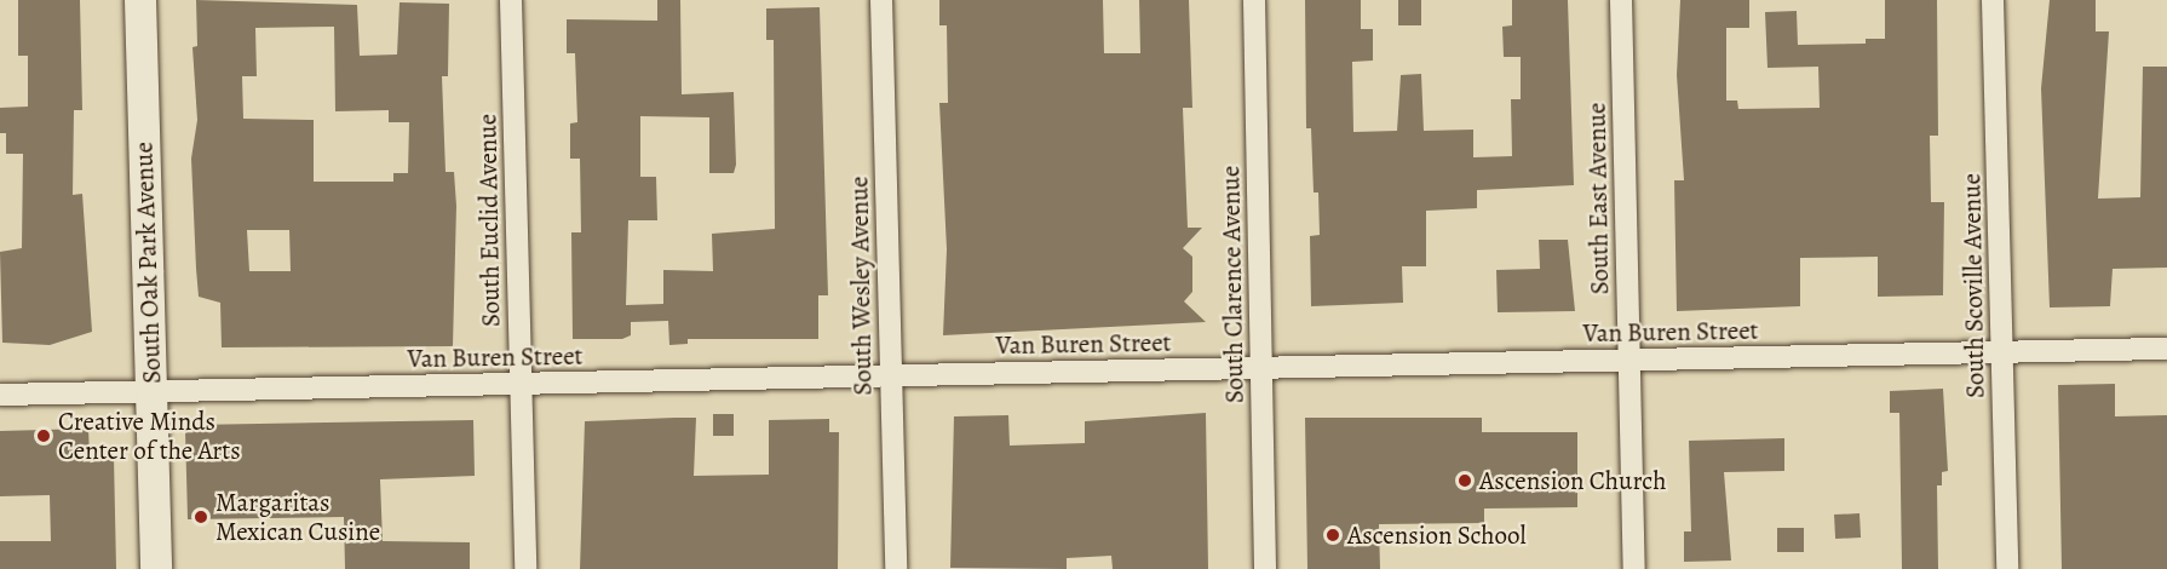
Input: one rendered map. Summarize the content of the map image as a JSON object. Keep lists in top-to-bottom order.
{
  "streets": {
    "street": [
      "South East Avenue",
      "South Euclid Avenue",
      "South Oak Park Avenue",
      "South Clarence Avenue",
      "South Wesley Avenue",
      "South Scoville Avenue",
      "Van Buren Street"
    ]
  },
  "crossings": [
    ["South East Avenue", "Van Buren Street"],
    ["South Euclid Avenue", "Van Buren Street"],
    ["South Oak Park Avenue", "Van Buren Street"],
    ["South Clarence Avenue", "Van Buren Street"],
    ["South Wesley Avenue", "Van Buren Street"],
    ["South Scoville Avenue", "Van Buren Street"]
  ],
  "places": [
    "Creative Minds Center of the Arts",
    "Ascension Church",
    "Margaritas Mexican Cusine",
    "Ascension School"
  ]
}
